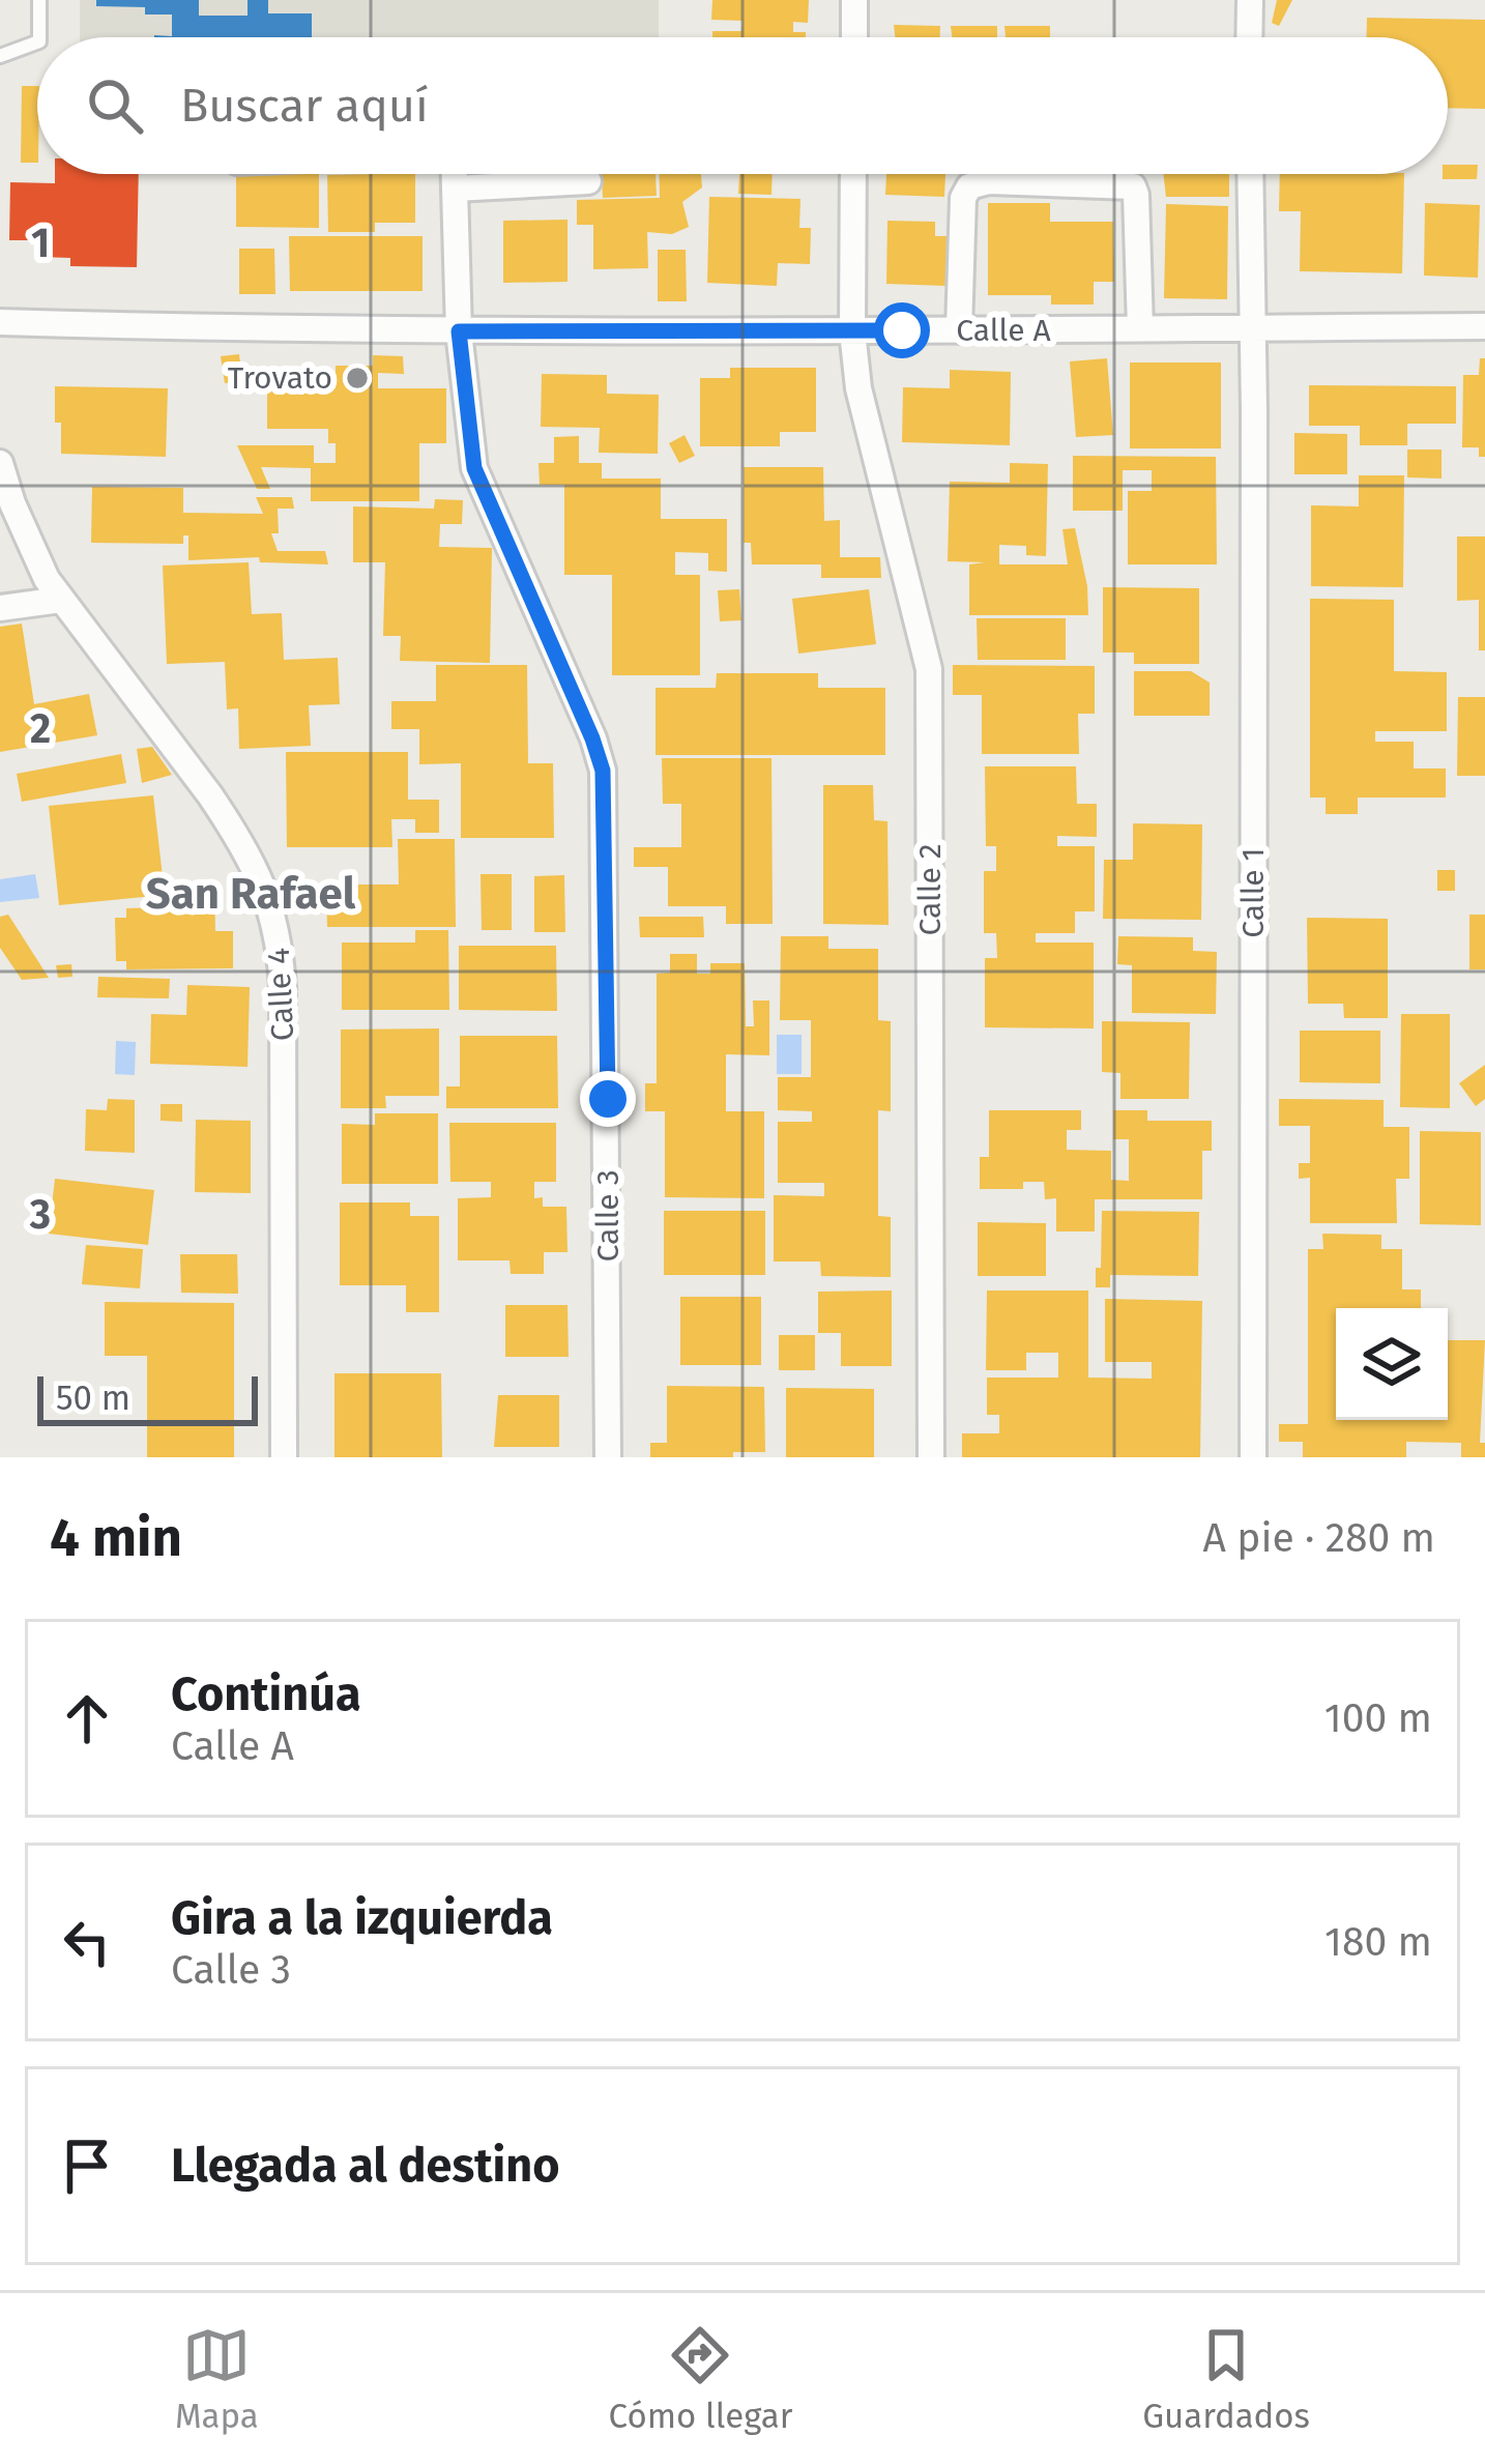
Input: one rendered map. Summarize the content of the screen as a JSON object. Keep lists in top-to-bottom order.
{
  "streets": {
    "street": [
      "Calle A",
      "Calle 2",
      "Calle 1",
      "Calle 4",
      "Calle 3"
    ]
  },
  "crossings": [
    ["Calle A", "Calle 2"],
    ["Calle A", "Calle 1"],
    ["Calle A", "Calle 3"]
  ],
  "districts": ["San Rafael"],
  "places": ["Trovato"],
  "scale_bar": "50 m",
  "page": {
    "search": "Buscar aquí",
    "scale": "50 m",
    "heading": ["4 min", "A pie · 280 m"],
    "list": [
      ["Continúa", "Calle A", "100 m"],
      ["Gira a la izquierda", "Calle 3", "180 m"],
      "Llegada al destino"
    ],
    "nav": ["Mapa", "Cómo llegar", "Guardados"]
  },
  "grid": {
    "rows": ["1", "2", "3"]
  }
}
